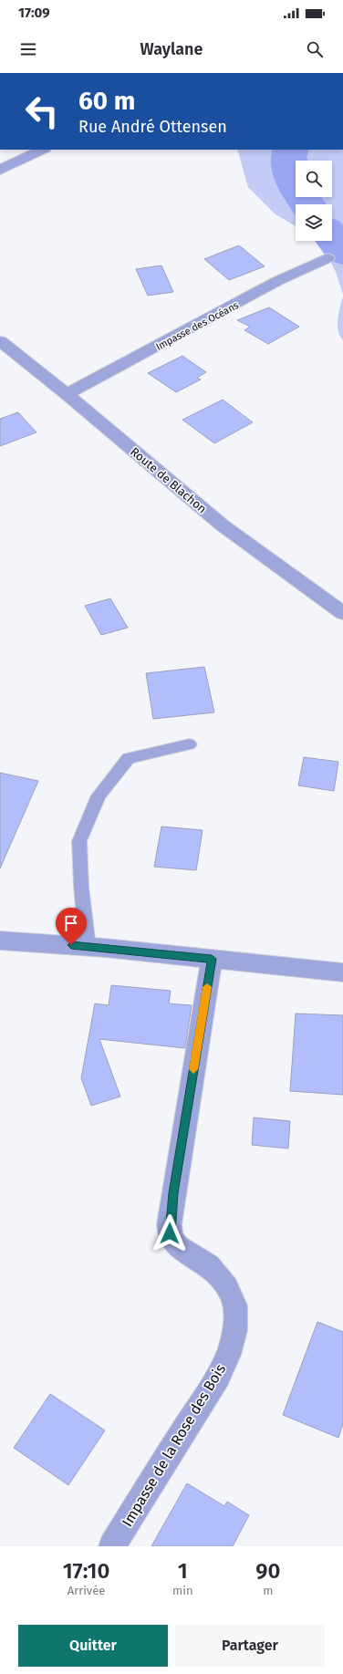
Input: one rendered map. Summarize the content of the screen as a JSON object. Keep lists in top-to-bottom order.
{
  "streets": {
    "street": ["Impasse des Océans", "Route de Blachon", "Impasse de la Rose des Bois"]
  },
  "crossings": [
    ["Impasse des Océans", "Route de Blachon"]
  ],
  "page": {
    "status": "17:09",
    "header": "Waylane",
    "turn": ["60 m", "Rue André Ottensen"],
    "eta": [
      "17:10",
      "Arrivée",
      "1",
      "min",
      "90",
      "m"
    ],
    "buttons": ["Quitter", "Partager"]
  }
}
